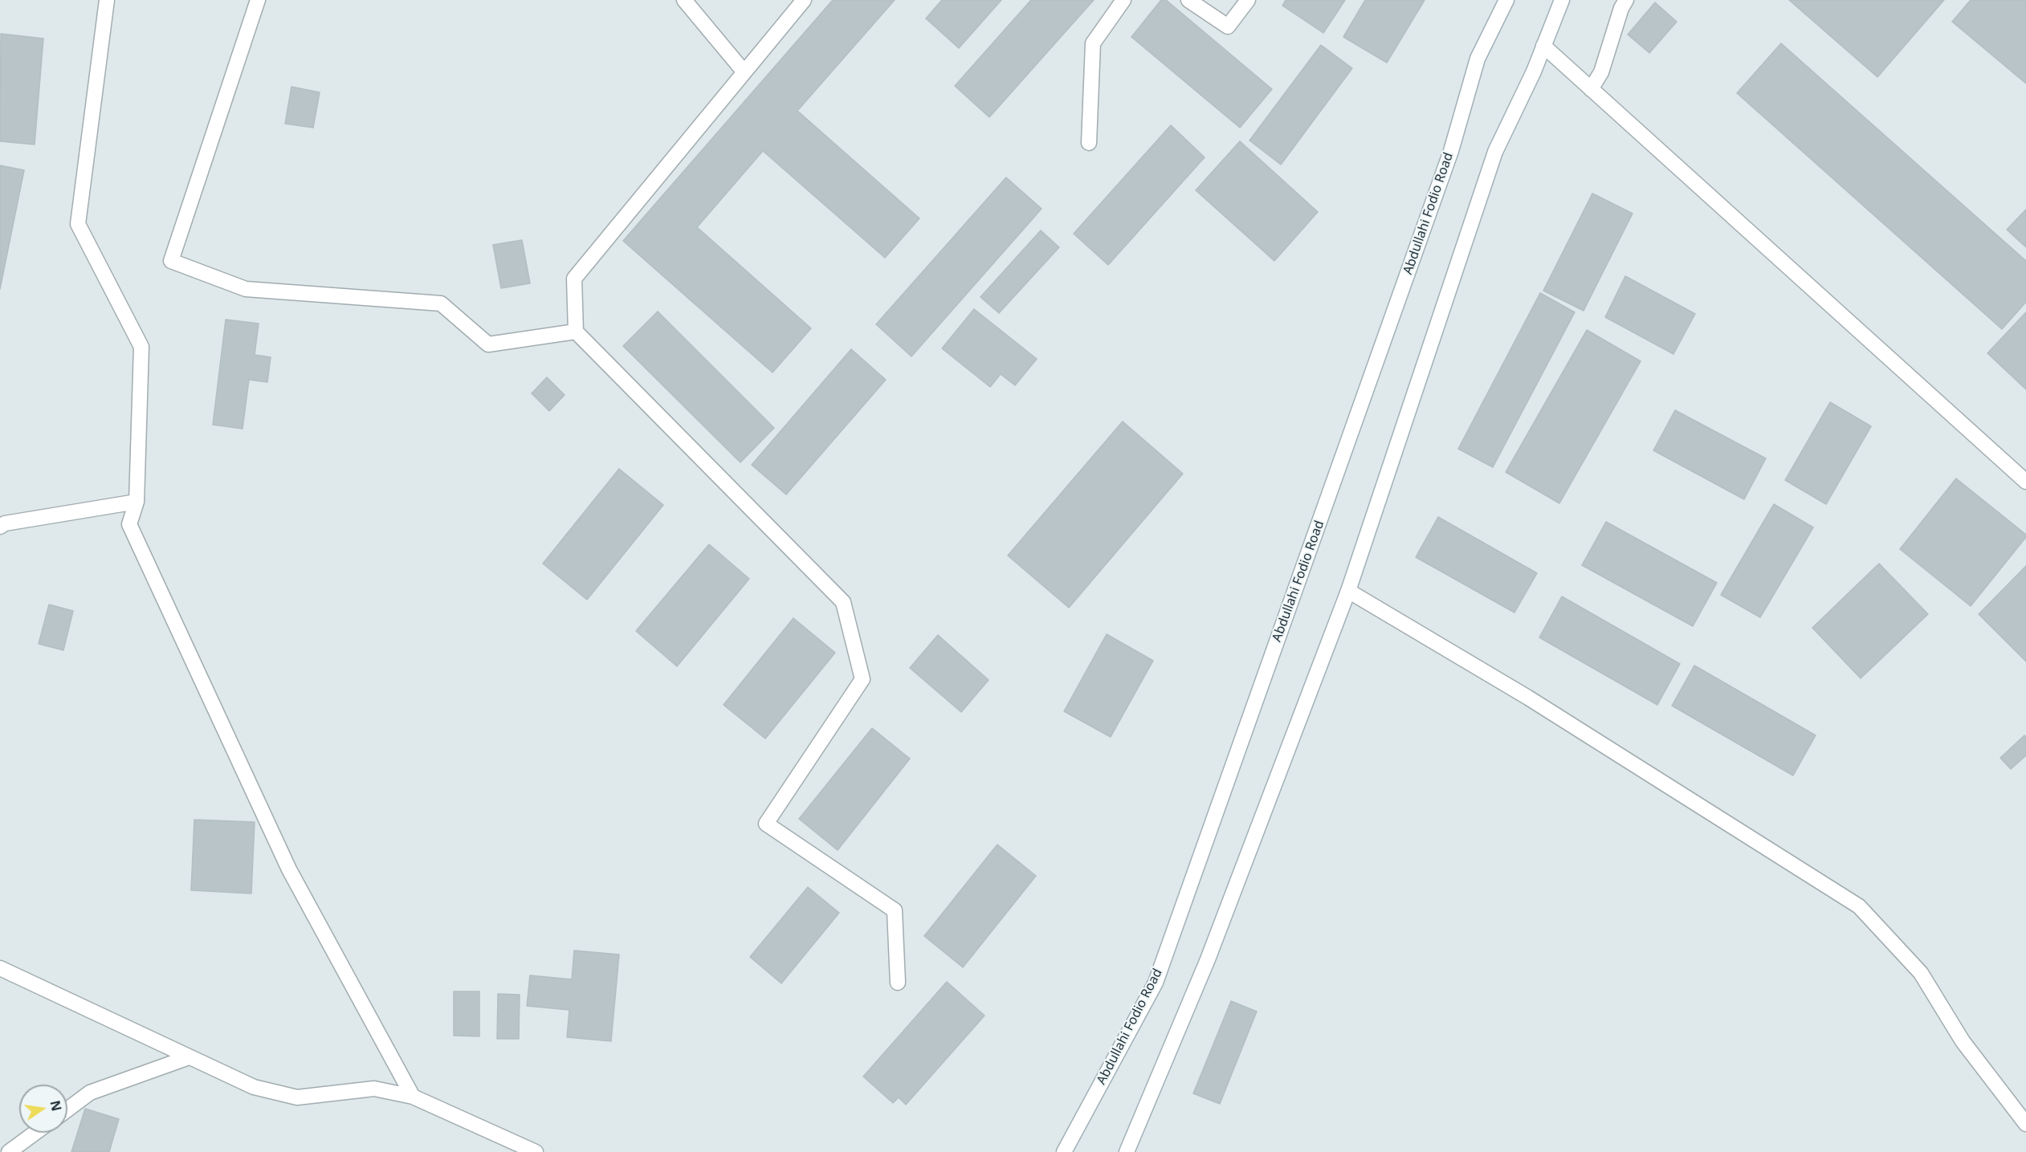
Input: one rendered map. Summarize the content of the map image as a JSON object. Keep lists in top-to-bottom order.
{
  "streets": {
    "street": ["Abdullahi Fodio Road"]
  },
  "north": "right"
}
